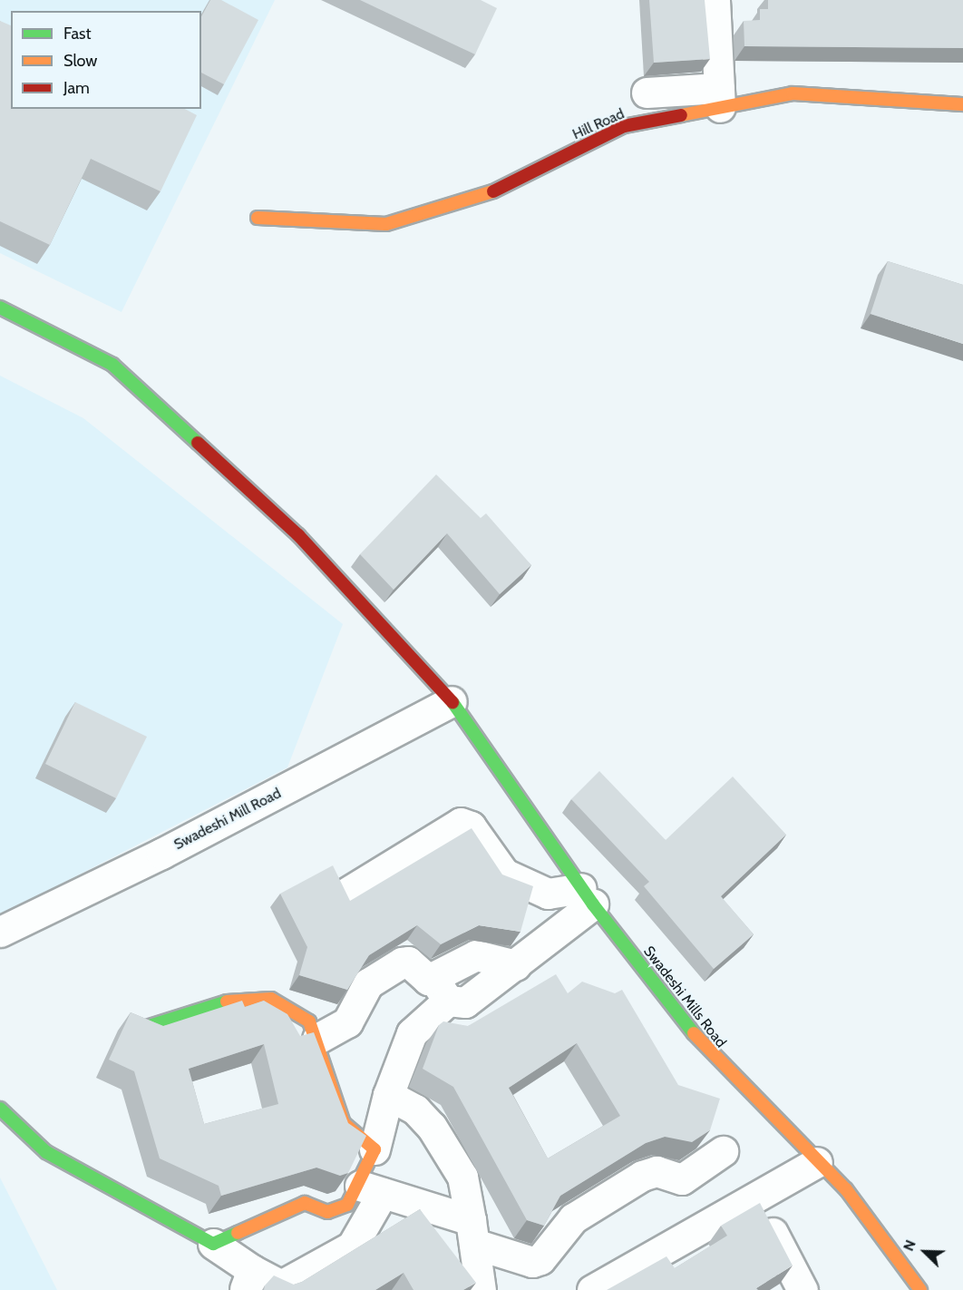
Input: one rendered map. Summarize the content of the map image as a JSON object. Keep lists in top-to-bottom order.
{
  "streets": {
    "street": ["Hill Road", "Swadeshi Mill Road", "Swadeshi Mills Road"]
  },
  "crossings": [
    ["Swadeshi Mill Road", "Swadeshi Mills Road"]
  ],
  "legend": ["Fast", "Slow", "Jam"],
  "north": "top left"
}
